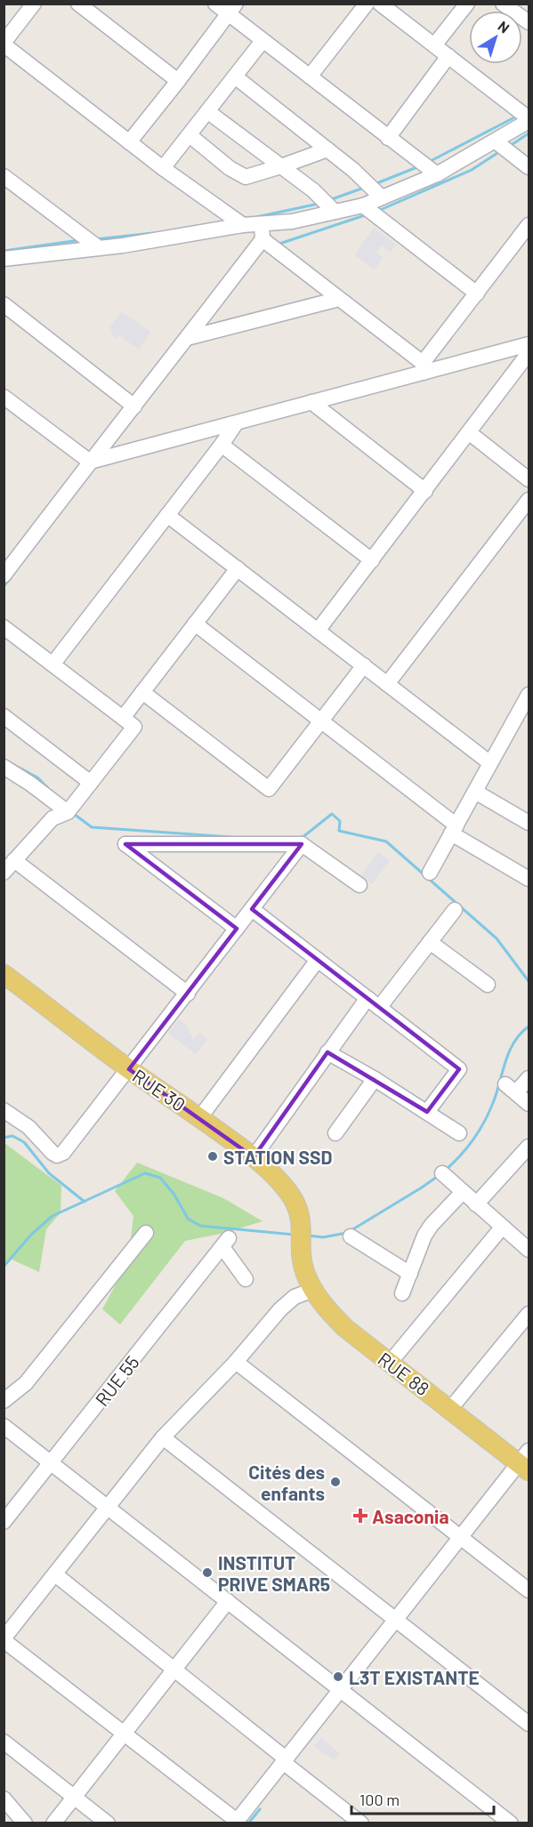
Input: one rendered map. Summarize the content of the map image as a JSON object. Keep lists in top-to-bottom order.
{
  "streets": {
    "main road": ["RUE 30", "RUE 88"],
    "street": ["RUE 55"]
  },
  "crossings": [
    ["RUE 30", "RUE 88"]
  ],
  "places": {
    "other": [
      "STATION SSD",
      "Cités des enfants",
      "INSTITUT PRIVE SMAR5",
      "L3T EXISTANTE"
    ],
    "health": ["Asaconia"]
  },
  "scale_bar": "100 m",
  "north": "top right"
}
